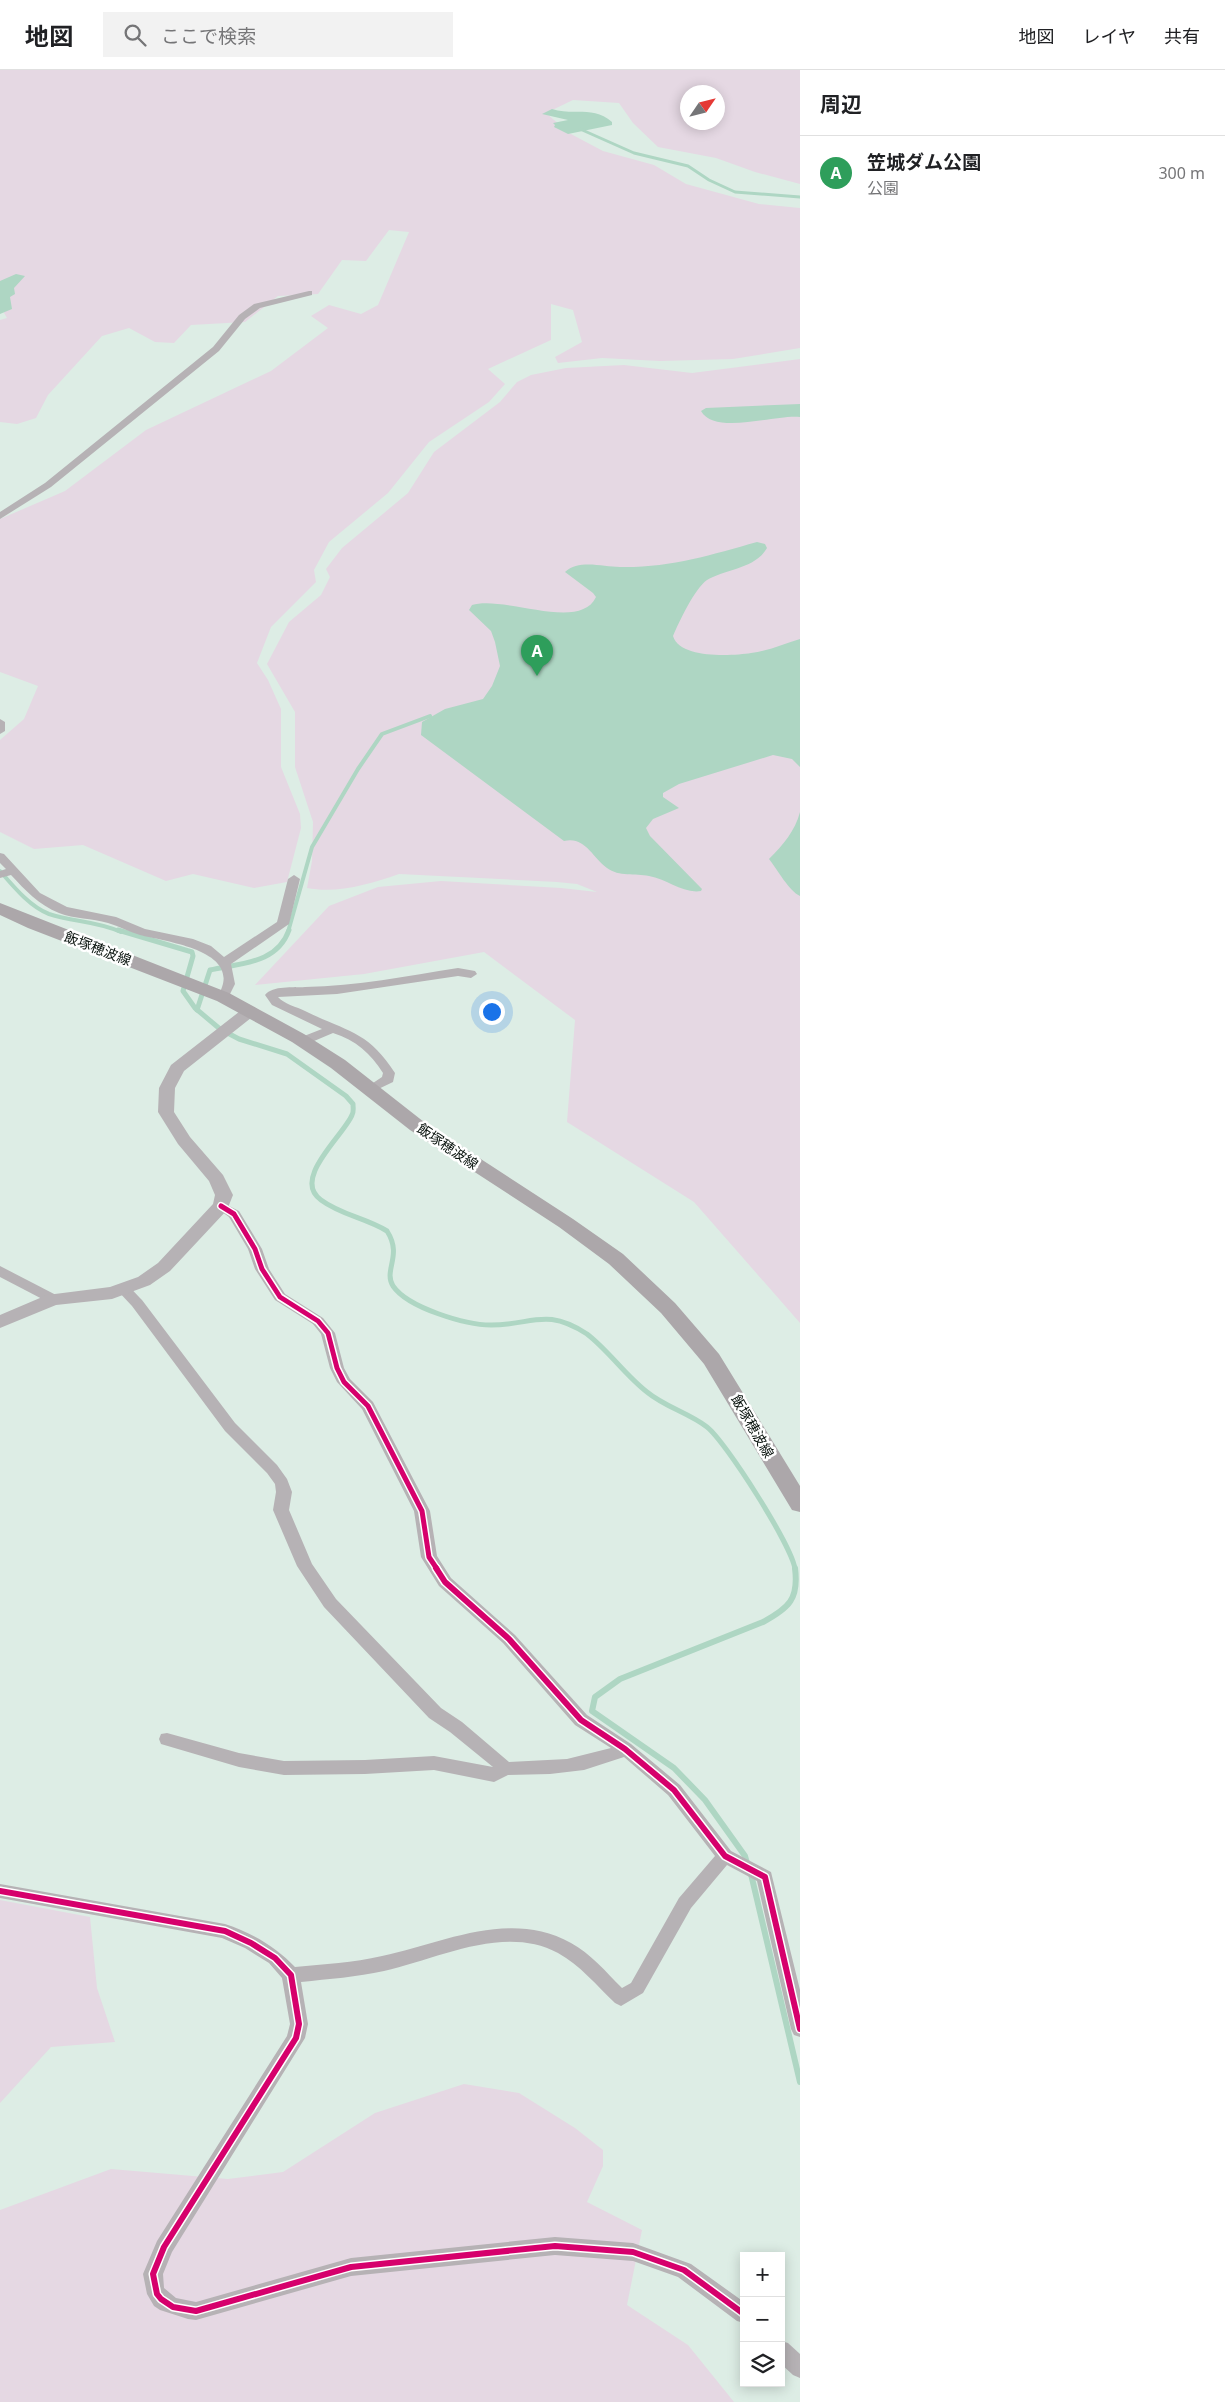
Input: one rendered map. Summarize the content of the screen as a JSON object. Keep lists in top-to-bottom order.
{
  "streets": {
    "main road": ["飯塚穂波線"]
  },
  "north": "top right",
  "page": {
    "header": "地図",
    "search": "ここで検索",
    "nav": ["地図", "レイヤ", "共有"],
    "heading": "周辺",
    "list": [
      {
        "mark": "A",
        "name": "笠城ダム公園",
        "note": "公園",
        "value": "300 m"
      }
    ],
    "pins": "A",
    "map_buttons": ["+", "−"]
  }
}
